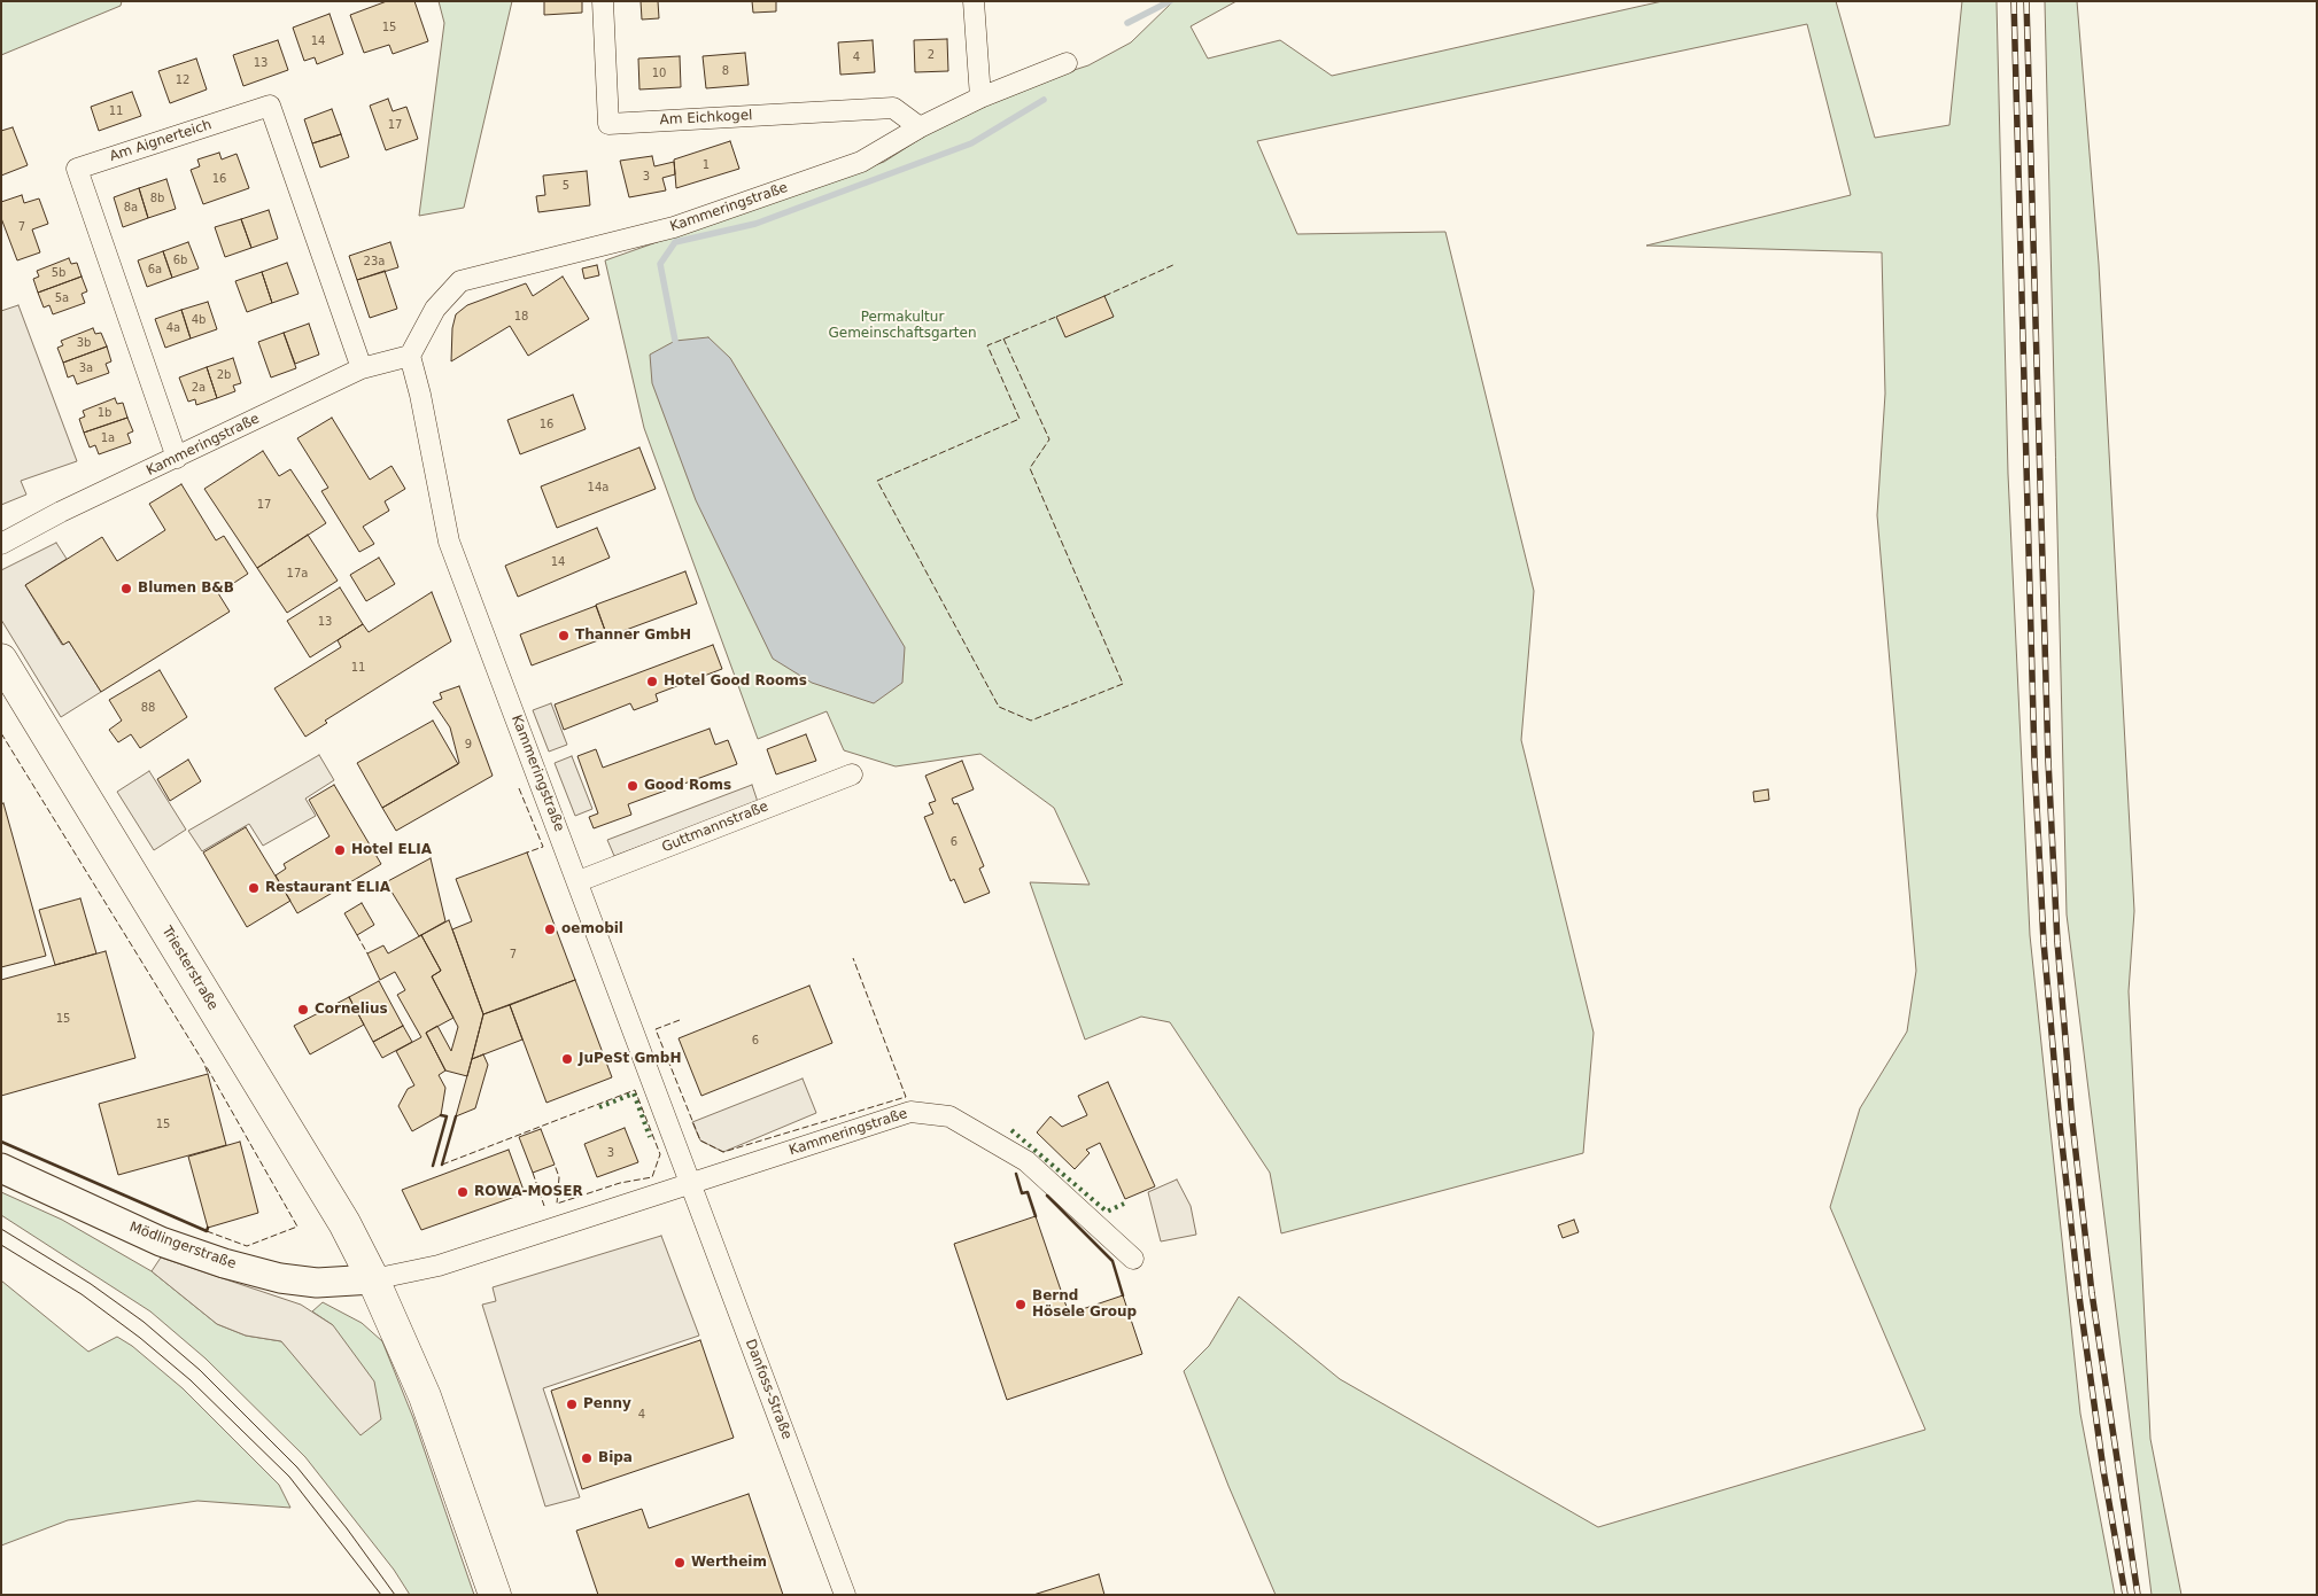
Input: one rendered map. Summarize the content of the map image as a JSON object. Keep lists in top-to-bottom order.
{
  "streets": {
    "main road": ["Triesterstraße"],
    "street": [
      "Am Eichkogel",
      "Am Aignerteich",
      "Kammeringstraße",
      "Guttmannstraße",
      "Mödlingerstraße",
      "Danfoss-Straße"
    ]
  },
  "crossings": [
    ["Am Eichkogel", "Kammeringstraße"],
    ["Am Aignerteich", "Kammeringstraße"],
    ["Kammeringstraße", "Guttmannstraße"],
    ["Kammeringstraße", "Triesterstraße"],
    ["Kammeringstraße", "Mödlingerstraße"],
    ["Kammeringstraße", "Danfoss-Straße"],
    ["Triesterstraße", "Mödlingerstraße"]
  ],
  "parks": ["Permakultur Gemeinschaftsgarten"],
  "places": [
    "Blumen B&B",
    "Thanner GmbH",
    "Hotel Good Rooms",
    "Good Roms",
    "Hotel ELIA",
    "Restaurant ELIA",
    "oemobil",
    "Cornelius",
    "JuPeSt GmbH",
    "ROWA-MOSER",
    "Bernd Hösele Group",
    "Penny",
    "Bipa",
    "Wertheim"
  ],
  "house_numbers": [
    "15",
    "14",
    "2",
    "4",
    "13",
    "8",
    "10",
    "12",
    "11",
    "17",
    "1",
    "3",
    "16",
    "5",
    "8b",
    "8a",
    "7",
    "6b",
    "23a",
    "6a",
    "5b",
    "5a",
    "18",
    "4b",
    "4a",
    "3b",
    "3a",
    "2b",
    "2a",
    "1b",
    "16",
    "1a",
    "14a",
    "17",
    "14",
    "17a",
    "13",
    "11",
    "88",
    "9",
    "6",
    "7",
    "15",
    "6",
    "15",
    "3",
    "4"
  ]
}
